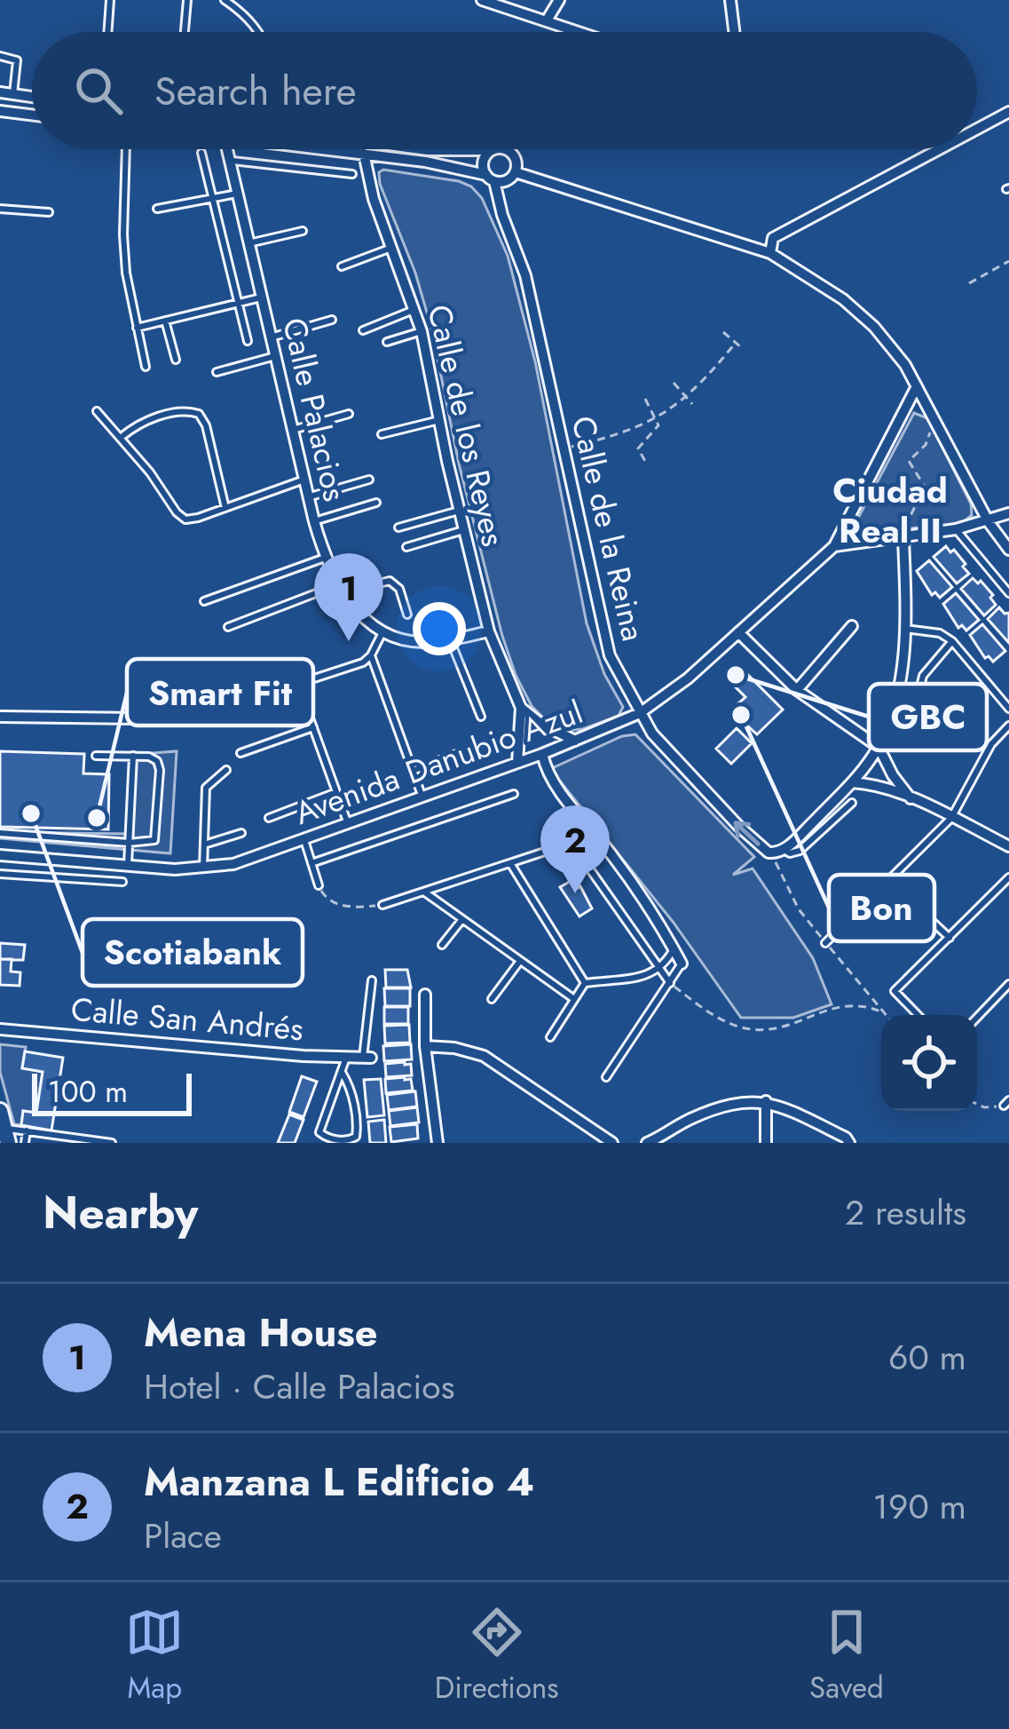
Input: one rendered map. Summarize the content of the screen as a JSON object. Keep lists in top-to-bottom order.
{
  "streets": {
    "street": [
      "Calle Palacios",
      "Calle de los Reyes",
      "Calle de la Reina",
      "Avenida Danubio Azul",
      "Calle San Andrés"
    ]
  },
  "crossings": [
    ["Calle de los Reyes", "Avenida Danubio Azul"],
    ["Calle de la Reina", "Avenida Danubio Azul"]
  ],
  "districts": ["Ciudad Real II"],
  "places": [
    "GBC",
    "Bon",
    "Scotiabank",
    "Smart Fit"
  ],
  "scale_bar": "100 m",
  "page": {
    "search": "Search here",
    "pins": ["1", "2"],
    "scale": "100 m",
    "heading": ["Nearby", "2 results"],
    "list": [
      {
        "mark": "1",
        "name": "Mena House",
        "note": "Hotel · Calle Palacios",
        "value": "60 m"
      },
      {
        "mark": "2",
        "name": "Manzana L Edificio 4",
        "note": "Place",
        "value": "190 m"
      }
    ],
    "nav": ["Map", "Directions", "Saved"]
  }
}
